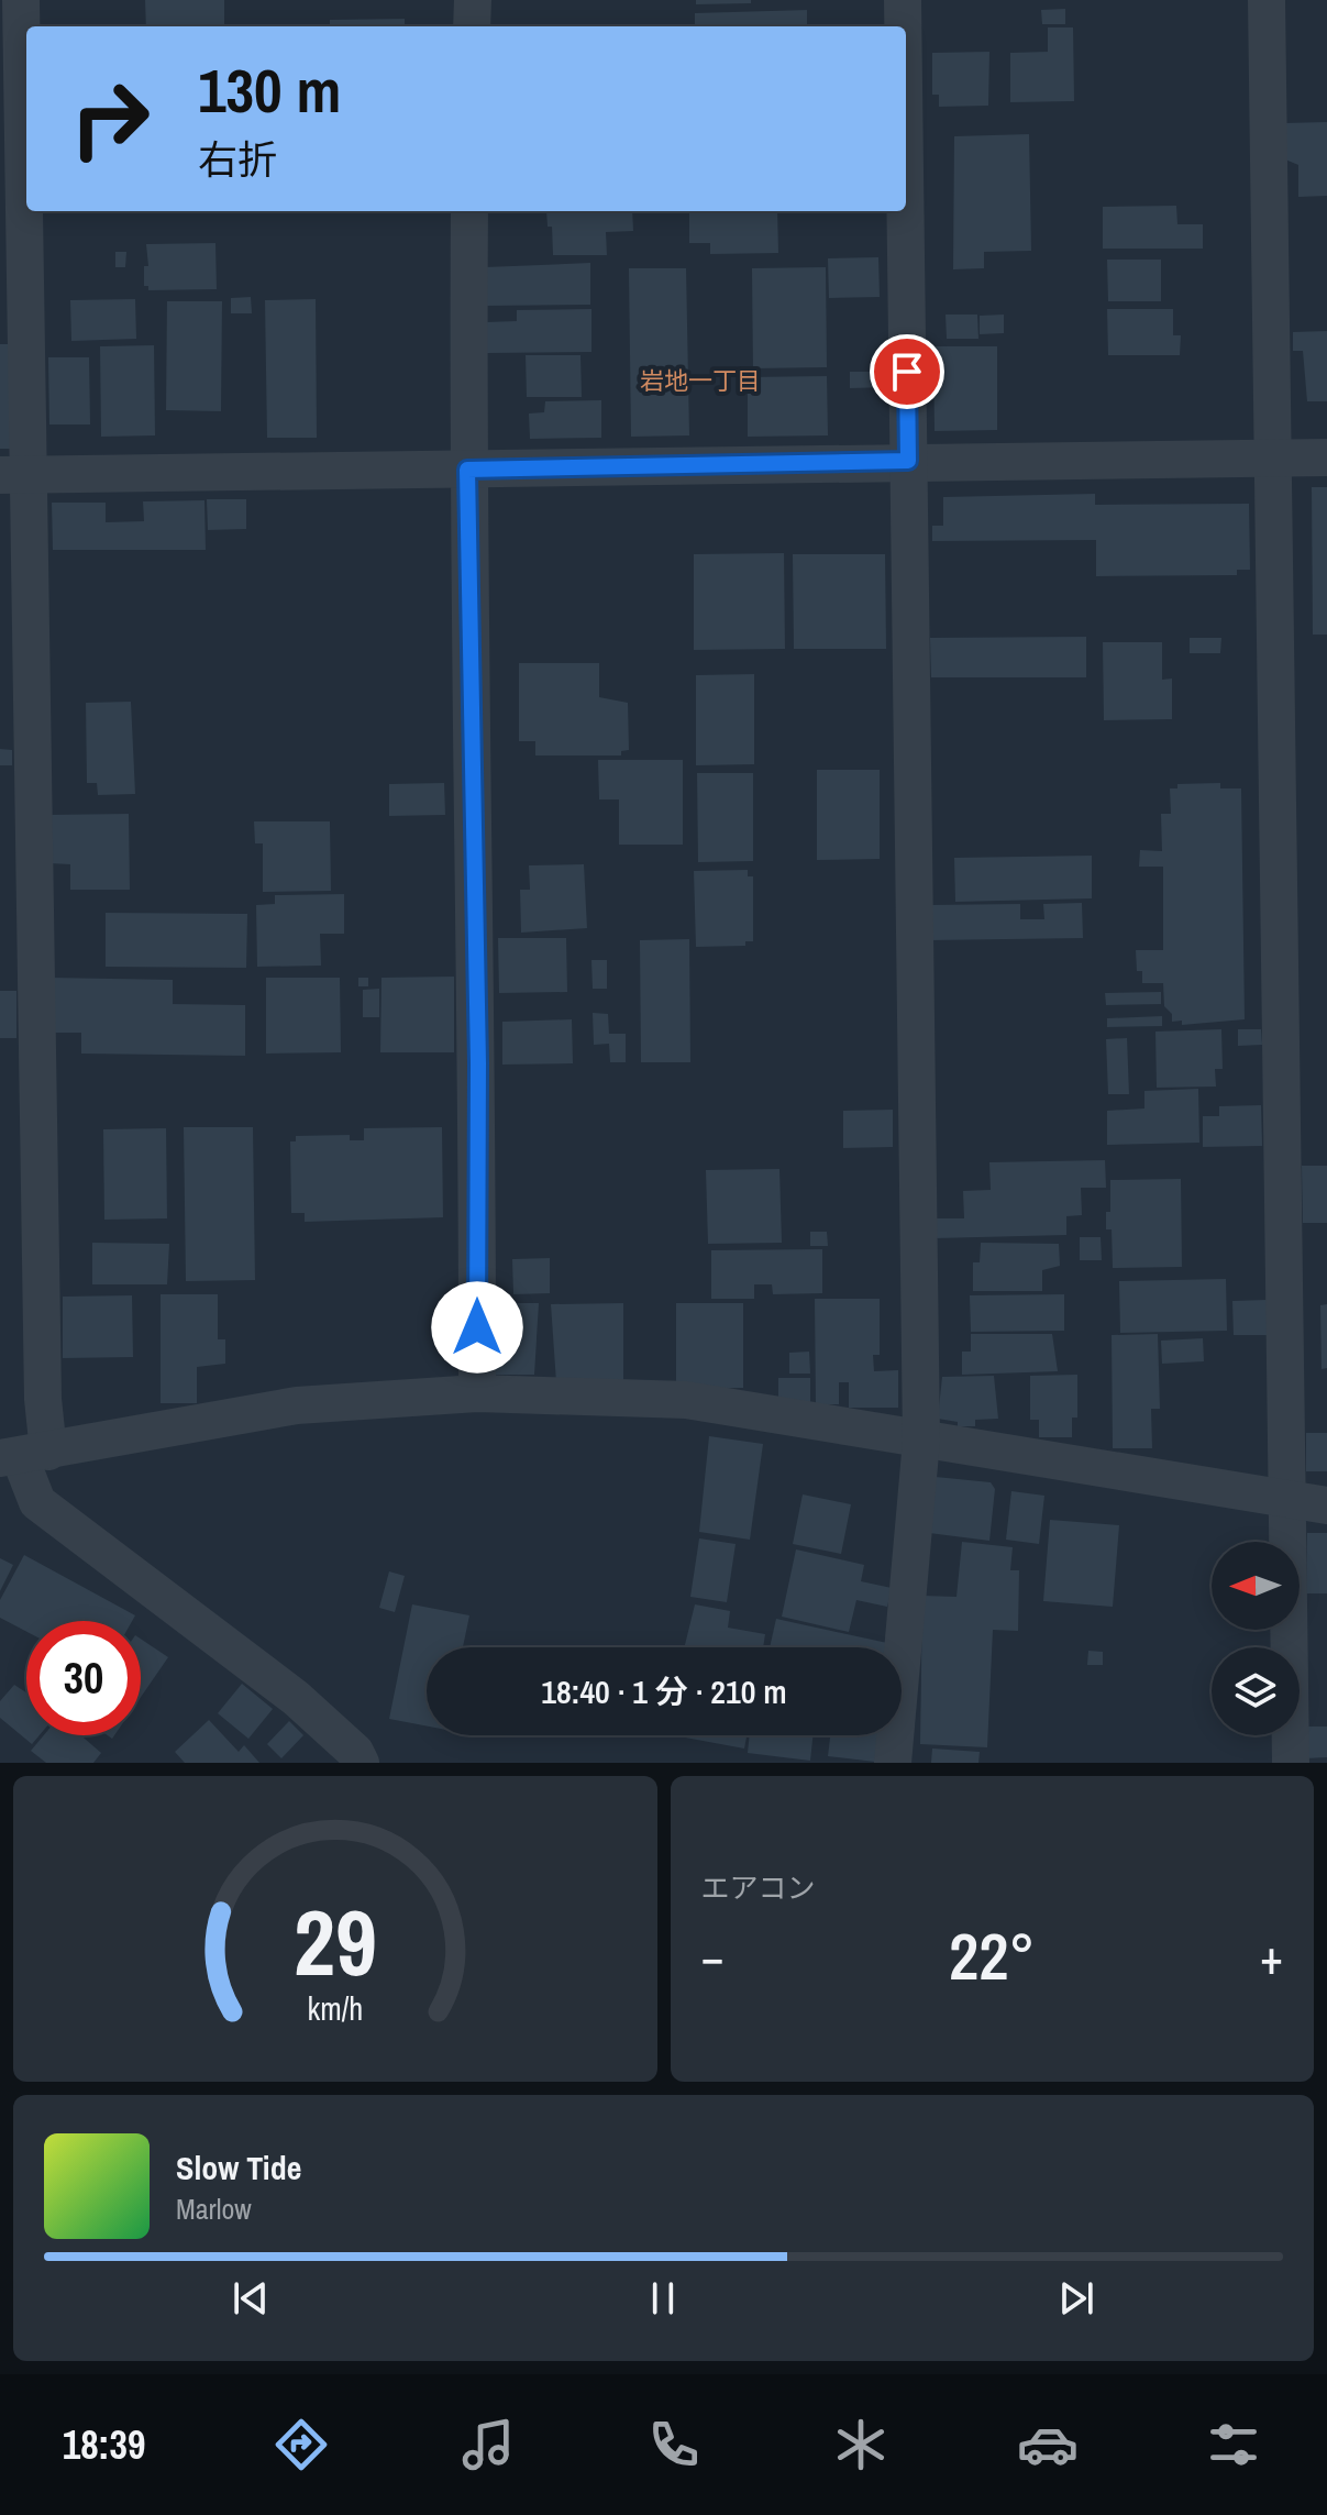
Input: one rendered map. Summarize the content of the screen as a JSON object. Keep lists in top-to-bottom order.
{
  "districts": ["岩地一丁目"],
  "north": "left",
  "page": {
    "turn": ["130 m", "右折"],
    "limit": "30",
    "trip": "18:40 · 1 分 · 210 m",
    "tile": "エアコン",
    "heat": ["−", "22°", "+"],
    "song": ["Slow Tide", "Marlow"],
    "tabs": "18:39",
    "gauge": ["29", "km/h"]
  }
}
